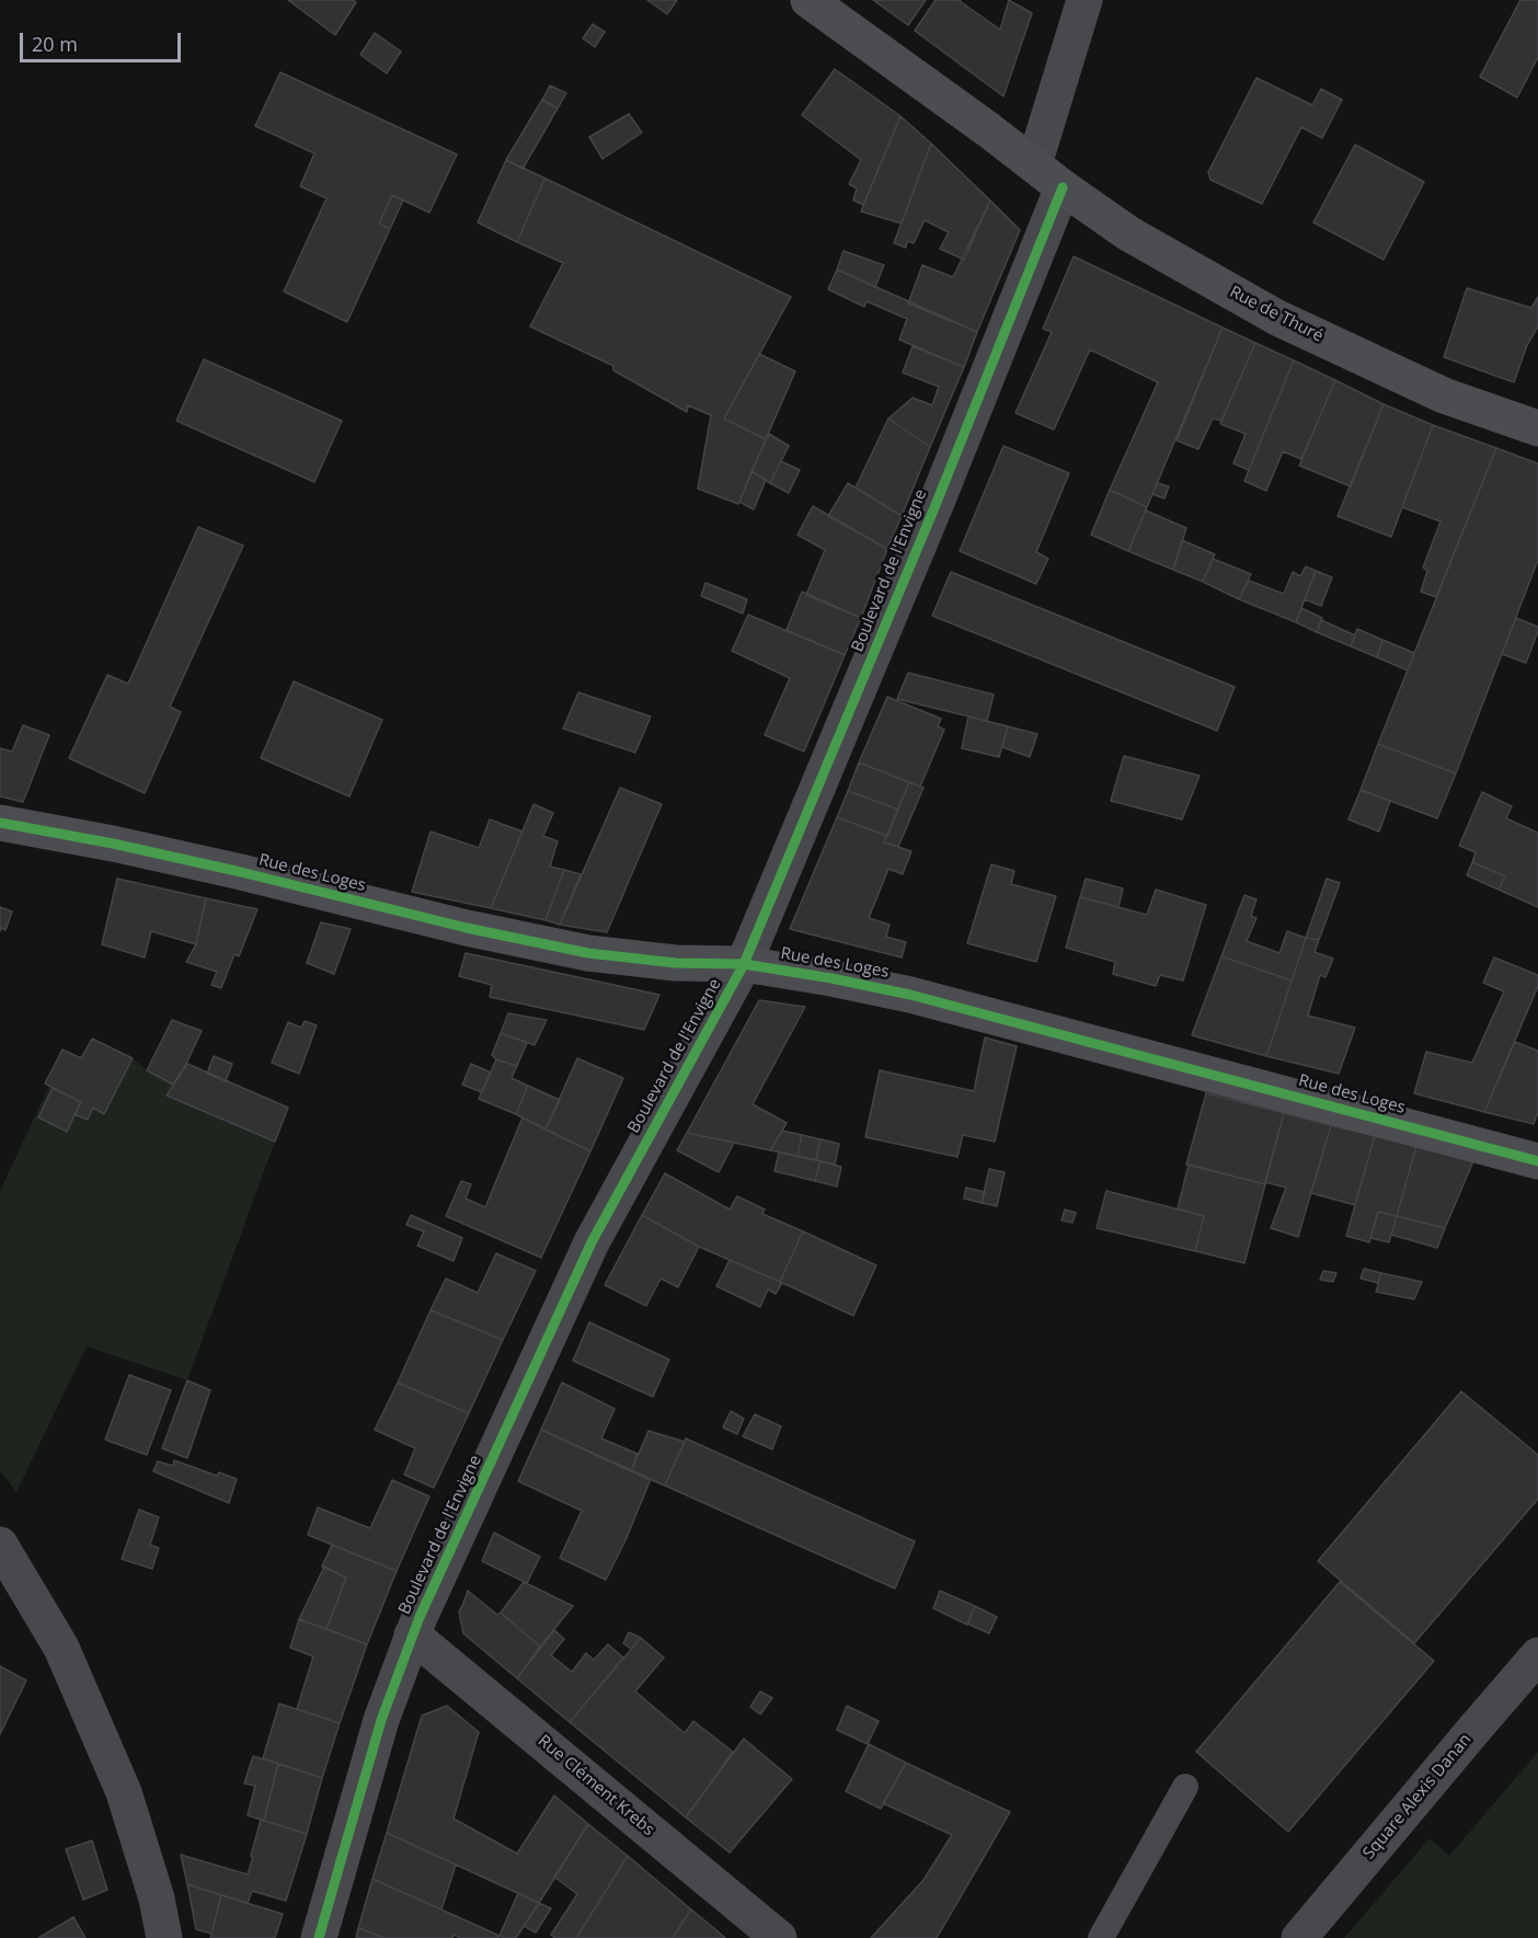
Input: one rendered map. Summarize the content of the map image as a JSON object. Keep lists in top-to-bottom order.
{
  "streets": {
    "street": [
      "Rue de Thuré",
      "Boulevard de l'Envigne",
      "Rue des Loges",
      "Rue Clément Krebs",
      "Square Alexis Danan"
    ]
  },
  "crossings": [
    ["Rue de Thuré", "Boulevard de l'Envigne"],
    ["Boulevard de l'Envigne", "Rue des Loges"],
    ["Boulevard de l'Envigne", "Rue Clément Krebs"]
  ],
  "scale_bar": "20 m"
}
